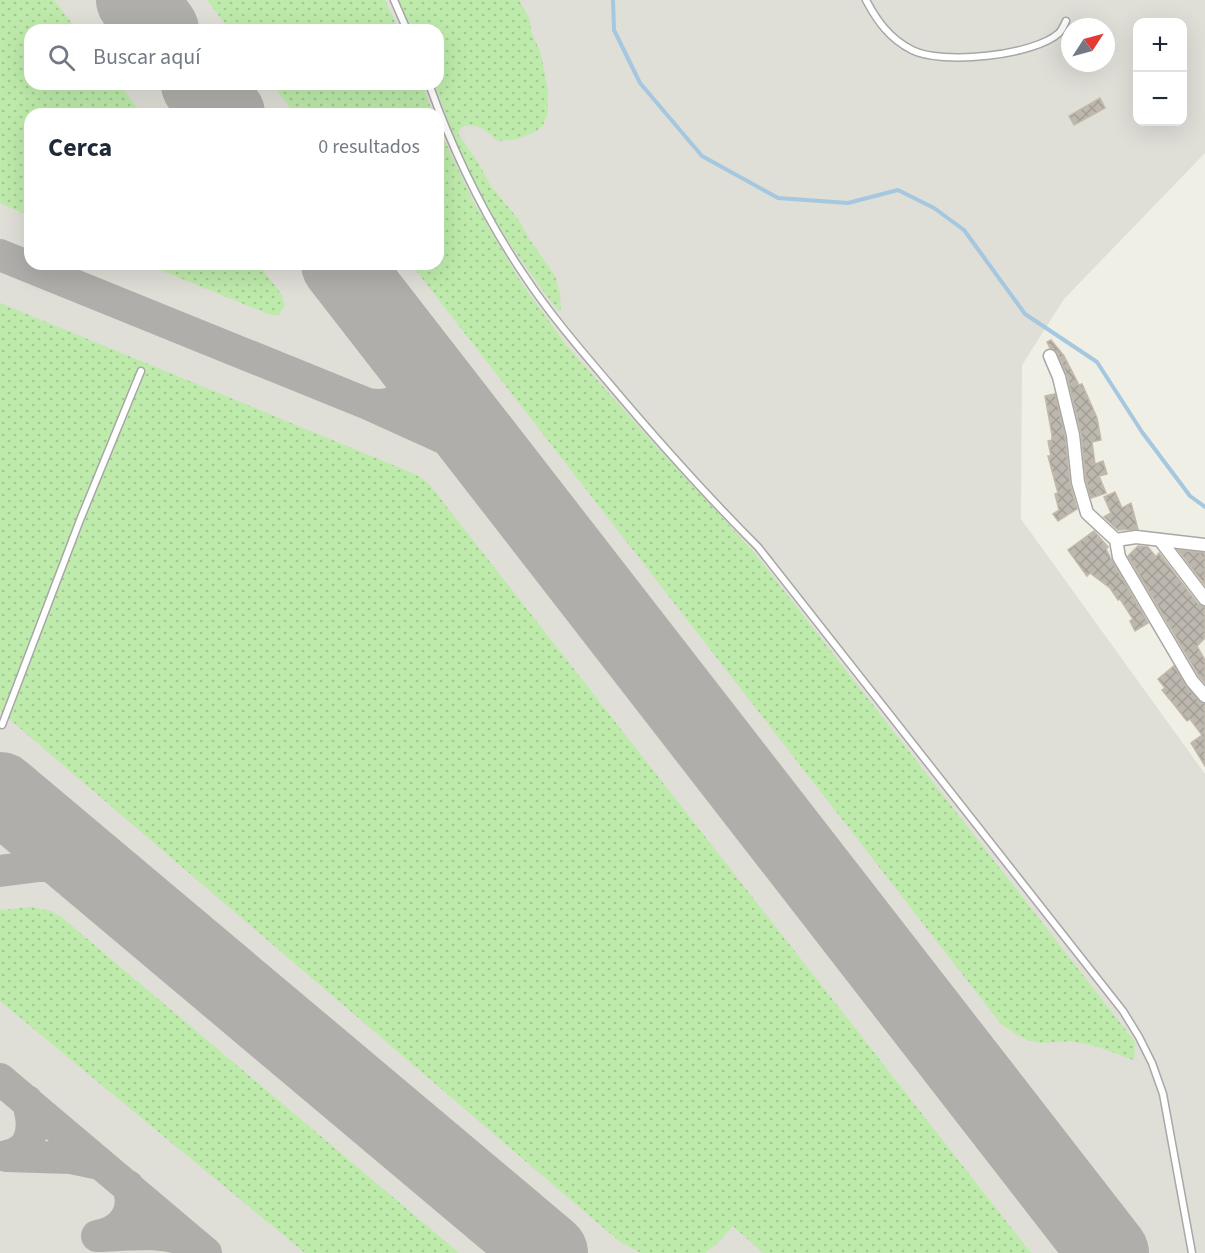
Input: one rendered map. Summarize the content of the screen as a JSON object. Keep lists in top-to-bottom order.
{
  "north": "top right",
  "page": {
    "map_buttons": ["+", "−"],
    "search": "Buscar aquí",
    "heading": ["Cerca", "0 resultados"]
  }
}
